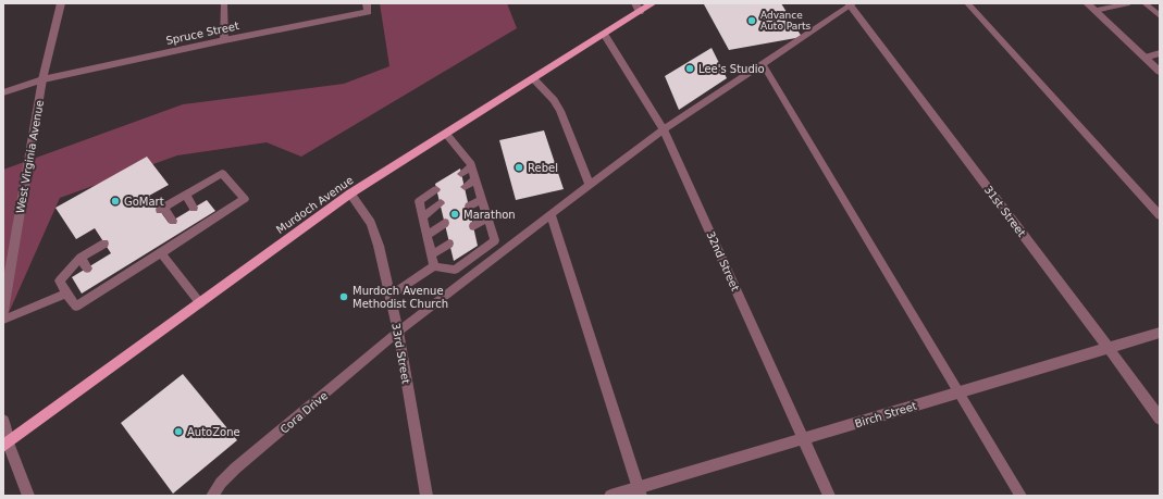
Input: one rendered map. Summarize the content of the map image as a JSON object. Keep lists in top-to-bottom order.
{
  "streets": {
    "main road": ["Murdoch Avenue"],
    "street": [
      "Spruce Street",
      "West Virginia Avenue",
      "31st Street",
      "32nd Street",
      "33rd Street",
      "Birch Street"
    ],
    "lane": ["Cora Drive"]
  },
  "crossings": [
    ["Spruce Street", "West Virginia Avenue"],
    ["Murdoch Avenue", "32nd Street"],
    ["Murdoch Avenue", "33rd Street"],
    ["31st Street", "Cora Drive"],
    ["31st Street", "Birch Street"],
    ["32nd Street", "Cora Drive"],
    ["32nd Street", "Birch Street"],
    ["33rd Street", "Cora Drive"]
  ],
  "places": [
    "Advance Auto Parts",
    "Lee's Studio",
    "Rebel",
    "GoMart",
    "Marathon",
    "Murdoch Avenue Methodist Church",
    "AutoZone"
  ]
}
